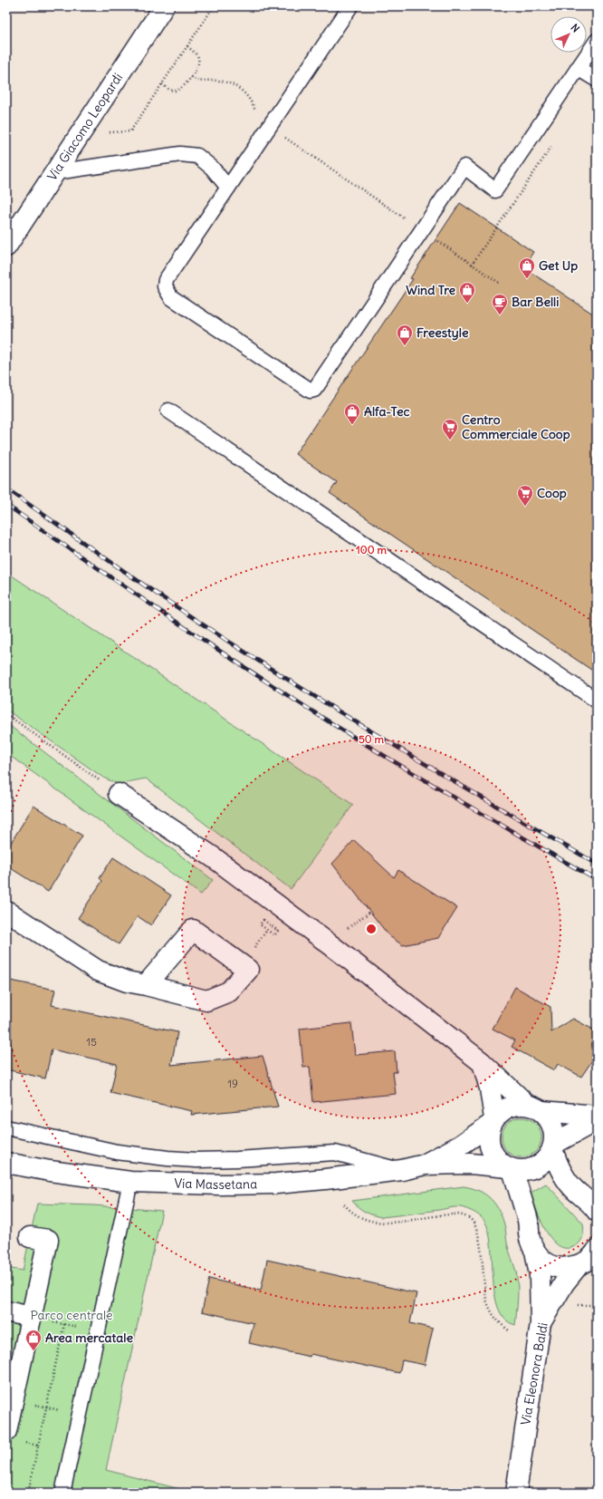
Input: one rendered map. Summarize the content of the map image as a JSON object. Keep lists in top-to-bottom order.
{
  "streets": {
    "street": ["Via Giacomo Leopardi", "Via Massetana", "Via Eleonora Baldi"]
  },
  "parks": ["Parco centrale"],
  "places": {
    "shop": [
      "Get Up",
      "Wind Tre",
      "Freestyle",
      "Alfa-Tec",
      "Area mercatale"
    ],
    "cafe": ["Bar Belli"],
    "supermarket": ["Centro Commerciale Coop", "Coop"]
  },
  "house_numbers": ["15", "19"],
  "north": "top right",
  "rings": ["100 m", "50 m"]
}
